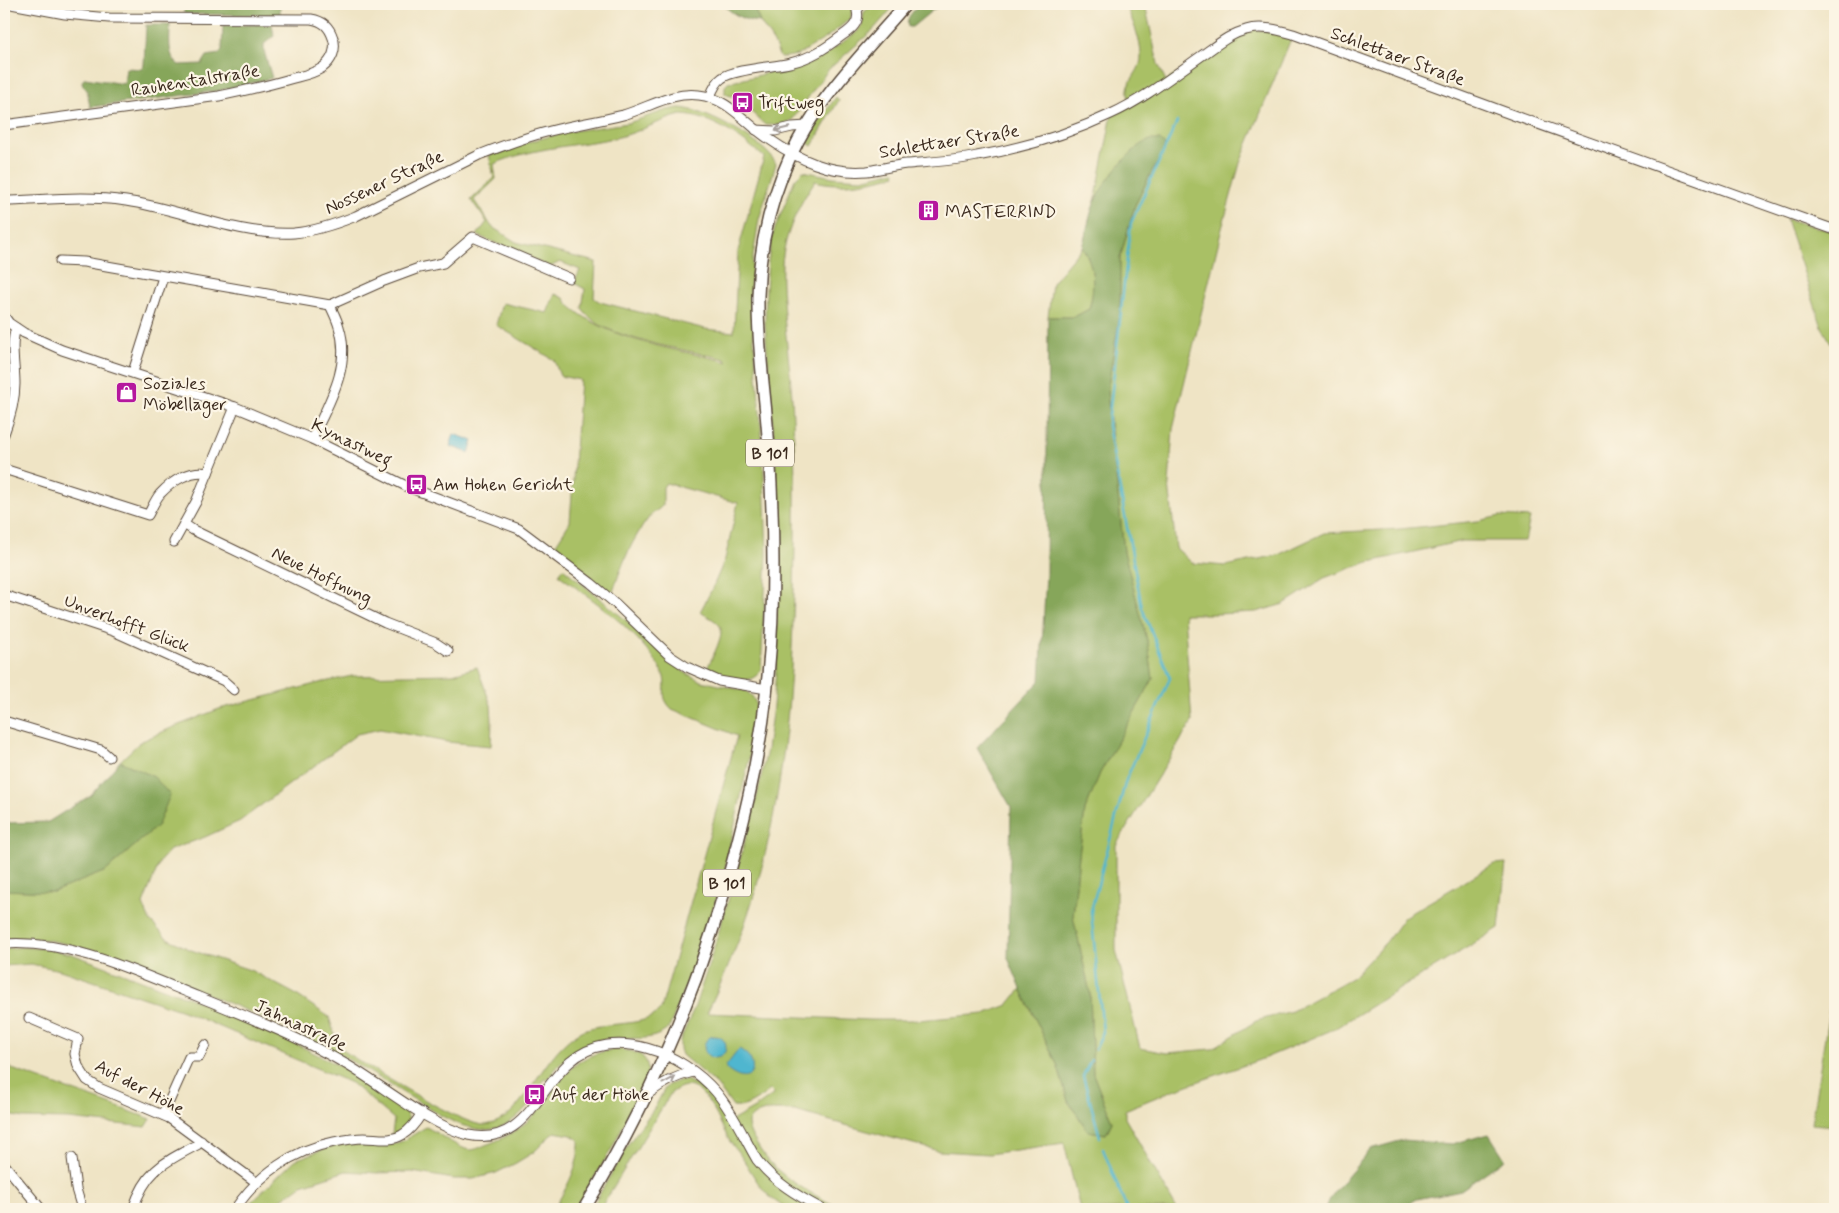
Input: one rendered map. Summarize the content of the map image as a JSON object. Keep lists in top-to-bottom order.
{
  "streets": {
    "main road": ["B 101"],
    "street": [
      "Schlettaer Straße",
      "Rauhentalstraße",
      "Nossener Straße",
      "Kynastweg",
      "Neue Hoffnung",
      "Unverhofft Glück",
      "Jahnastraße",
      "Auf der Höhe"
    ]
  },
  "crossings": [
    ["Schlettaer Straße", "Nossener Straße"],
    ["Schlettaer Straße", "B 101"],
    ["Kynastweg", "B 101"],
    ["B 101", "Jahnastraße"]
  ],
  "places": {
    "bus stop": ["Triftweg", "Am Hohen Gericht", "Auf der Höhe"],
    "building": ["MASTERRIND"],
    "shop": ["Soziales Möbellager"]
  }
}
